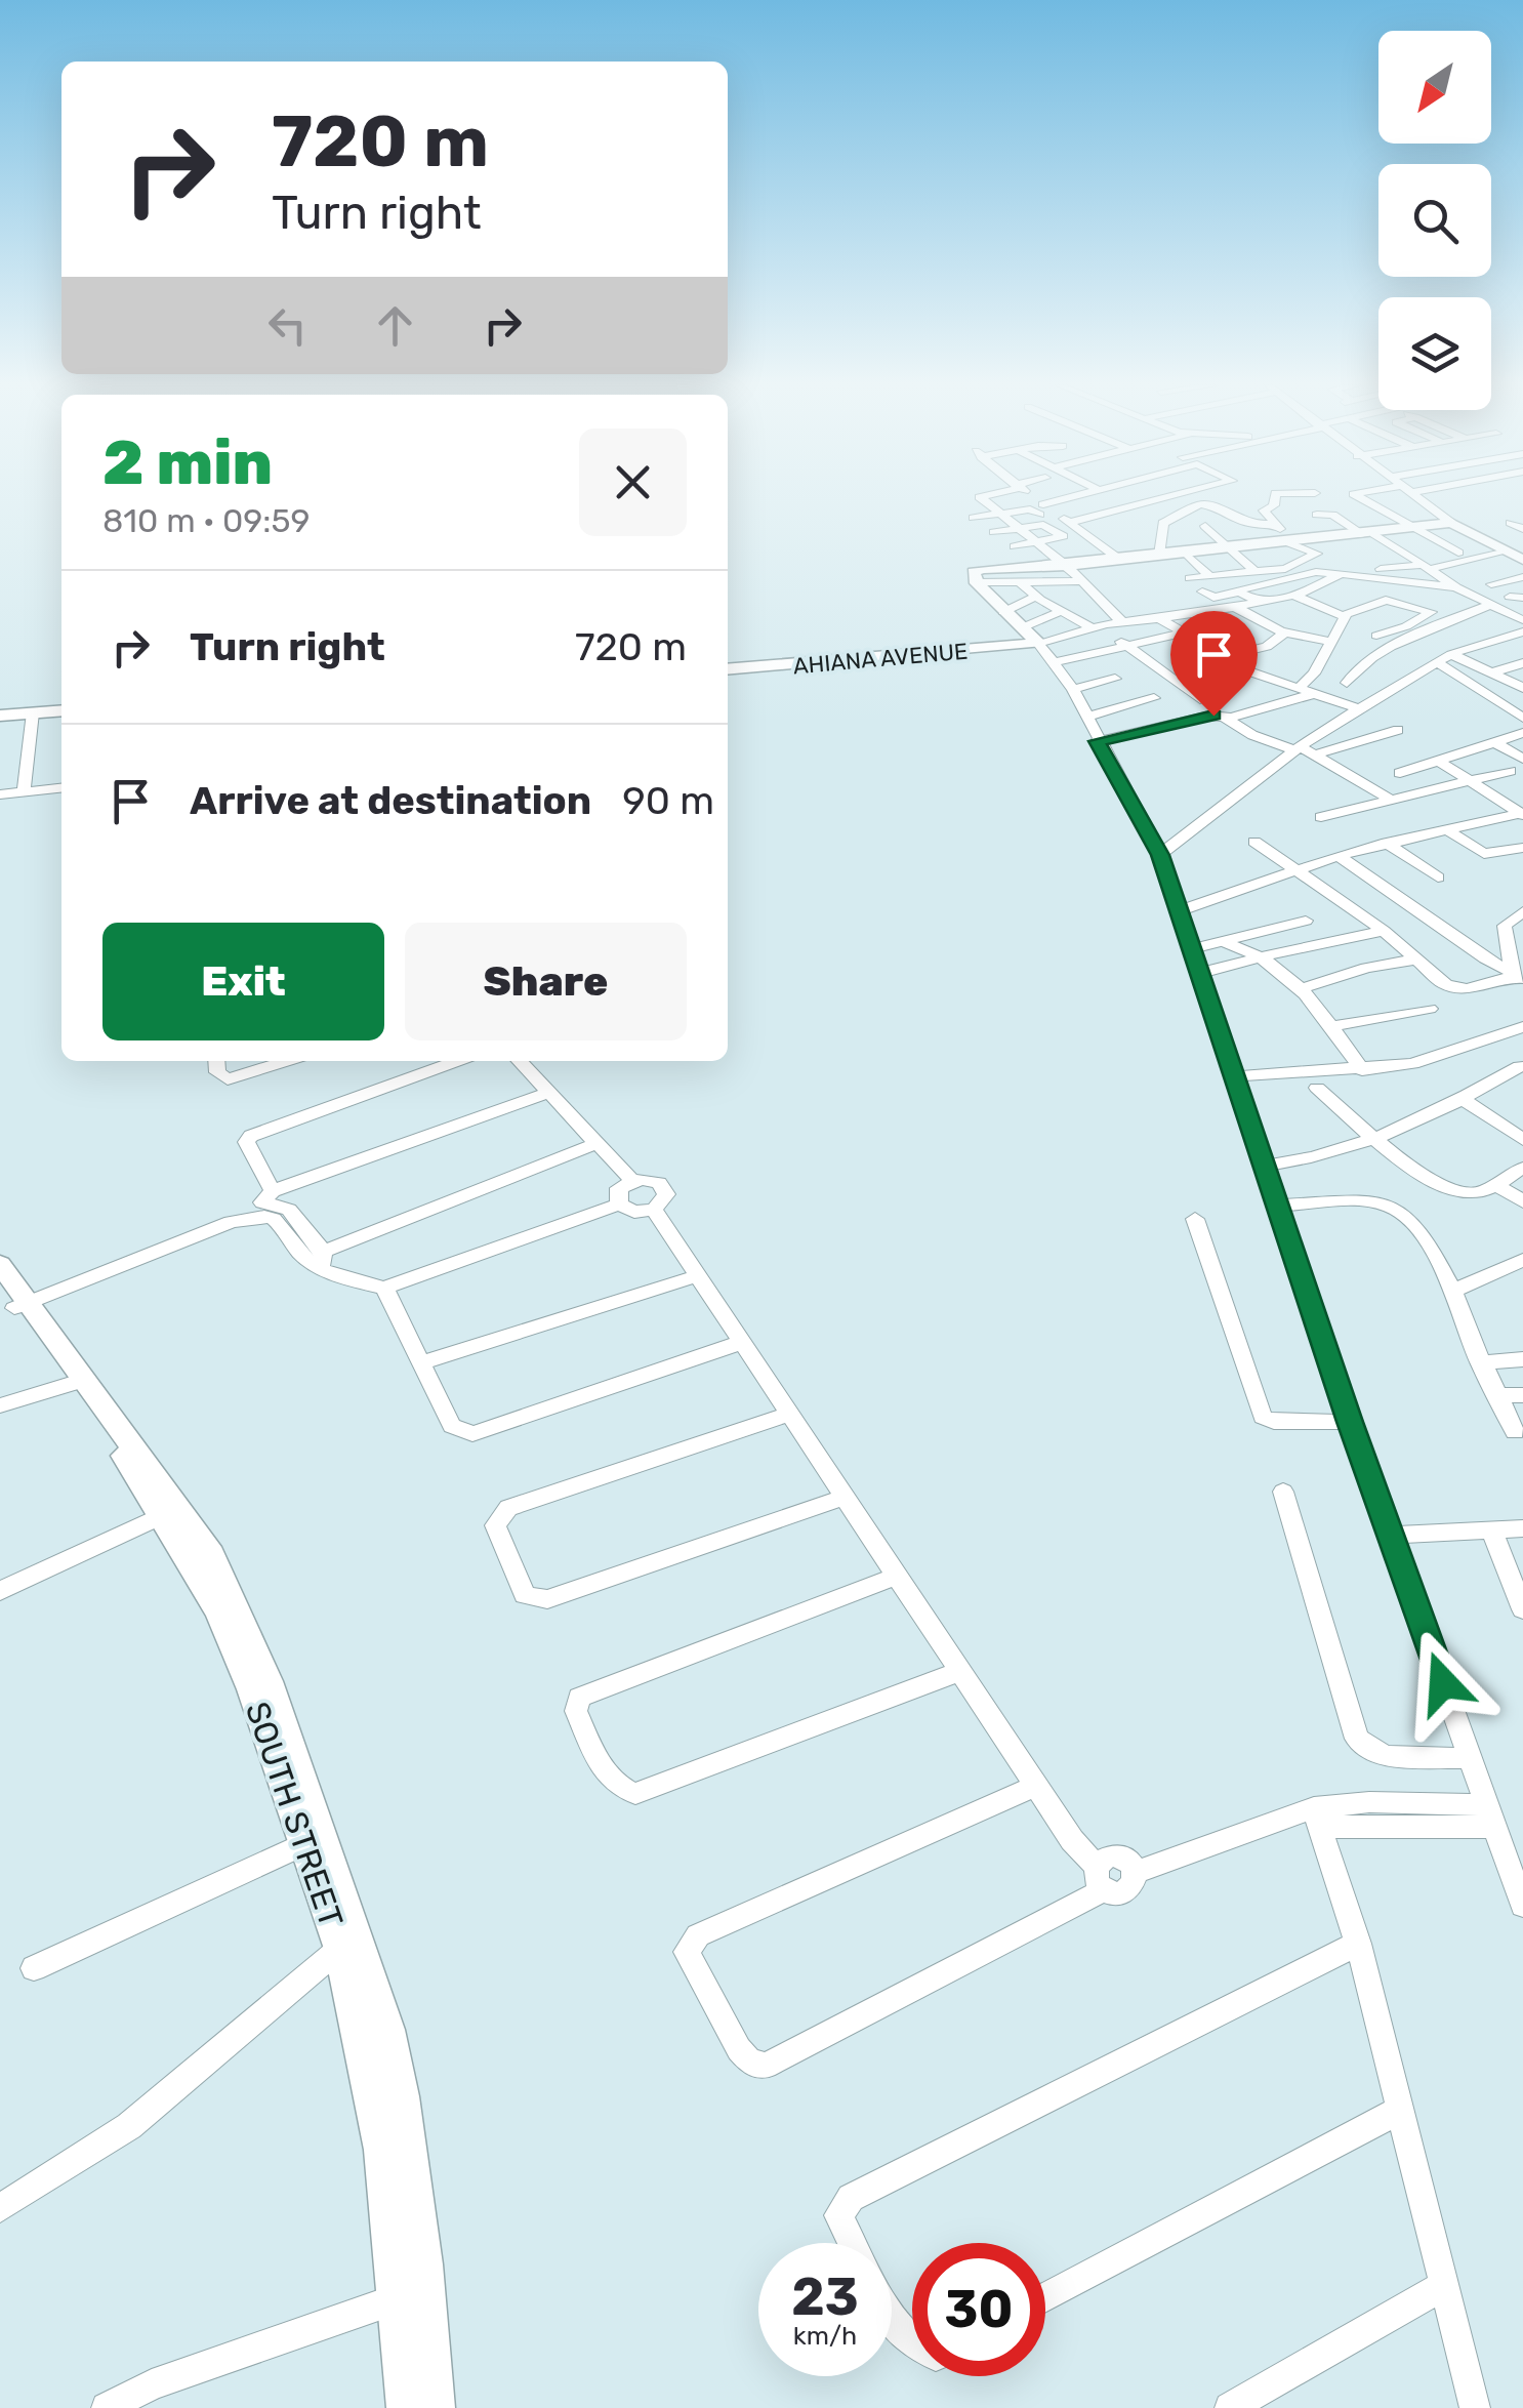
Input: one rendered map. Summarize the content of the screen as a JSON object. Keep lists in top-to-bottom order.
{
  "streets": {
    "street": ["AHIANA AVENUE", "SOUTH STREET"]
  },
  "north": "bottom left",
  "page": {
    "turn": ["720 m", "Turn right"],
    "heading": ["2 min", "810 m · 09:59"],
    "list": [
      {
        "name": "Turn right",
        "value": "720 m"
      },
      {
        "name": "Arrive at destination",
        "value": "90 m"
      }
    ],
    "buttons": ["Exit", "Share"],
    "speed": "23 km/h",
    "limit": "30"
  }
}
